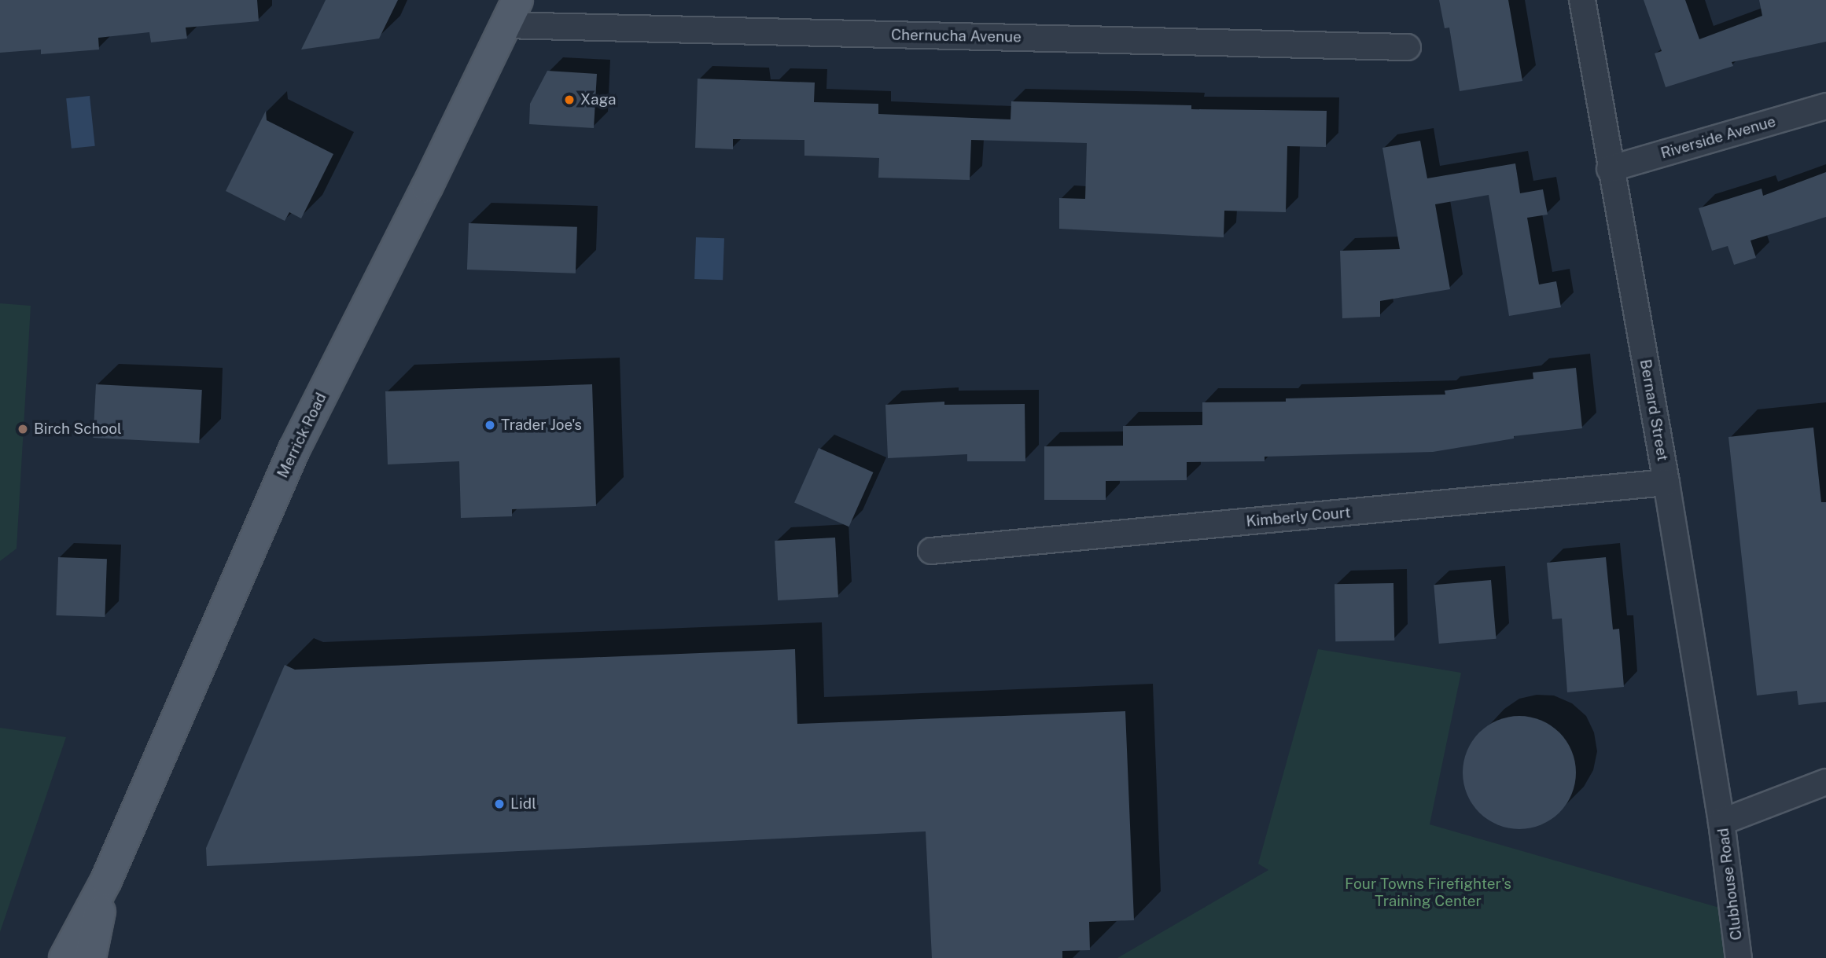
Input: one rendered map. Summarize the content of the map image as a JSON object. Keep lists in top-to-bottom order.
{
  "streets": {
    "main road": ["Merrick Road"],
    "street": [
      "Chernucha Avenue",
      "Riverside Avenue",
      "Bernard Street",
      "Kimberly Court",
      "Clubhouse Road"
    ]
  },
  "crossings": [
    ["Chernucha Avenue", "Merrick Road"],
    ["Riverside Avenue", "Bernard Street"],
    ["Bernard Street", "Kimberly Court"],
    ["Bernard Street", "Clubhouse Road"]
  ],
  "parks": ["Four Towns Firefighter's Training Center"],
  "places": [
    "Xaga",
    "Trader Joe's",
    "Birch School",
    "Lidl"
  ]
}
